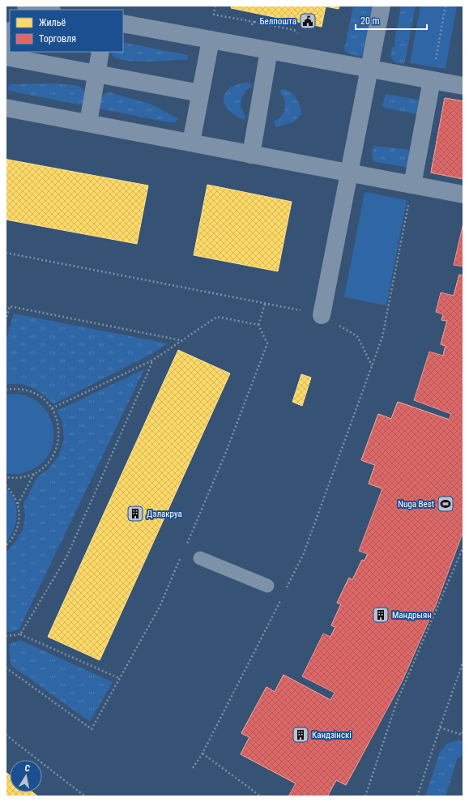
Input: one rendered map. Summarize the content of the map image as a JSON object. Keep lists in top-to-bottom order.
{
  "places": {
    "public building": ["Белпошта"],
    "sports": ["Nuga Best"],
    "building": ["Дэлакруа", "Мандрыян", "Кандзінскі"]
  },
  "legend": ["Жильё", "Торговля"],
  "scale_bar": "20 m",
  "north": "top"
}
